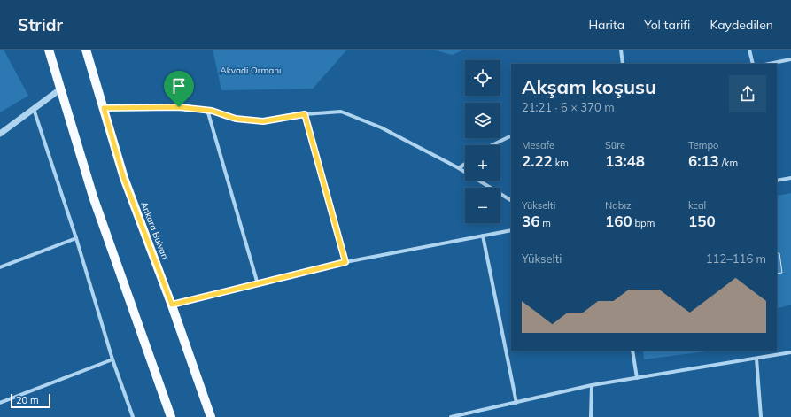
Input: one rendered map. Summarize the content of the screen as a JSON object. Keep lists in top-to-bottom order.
{
  "streets": {
    "main road": ["Ankara Bulvarı"]
  },
  "parks": ["Akvadi Ormanı"],
  "scale_bar": "20 m",
  "page": {
    "header": "Stridr",
    "nav": ["Harita", "Yol tarifi", "Kaydedilen"],
    "map_buttons": ["+", "−"],
    "heading": ["Akşam koşusu", "21:21 · 6 × 370 m"],
    "stats": [
      ["Mesafe", "2.22 km"],
      ["Süre", "13:48"],
      ["Tempo", "6:13 /km"],
      ["Yükselti", "36 m"],
      ["Nabız", "160 bpm"],
      ["kcal", "150"]
    ],
    "chart": ["Yükselti", "112–116 m"],
    "scale": "20 m"
  }
}
